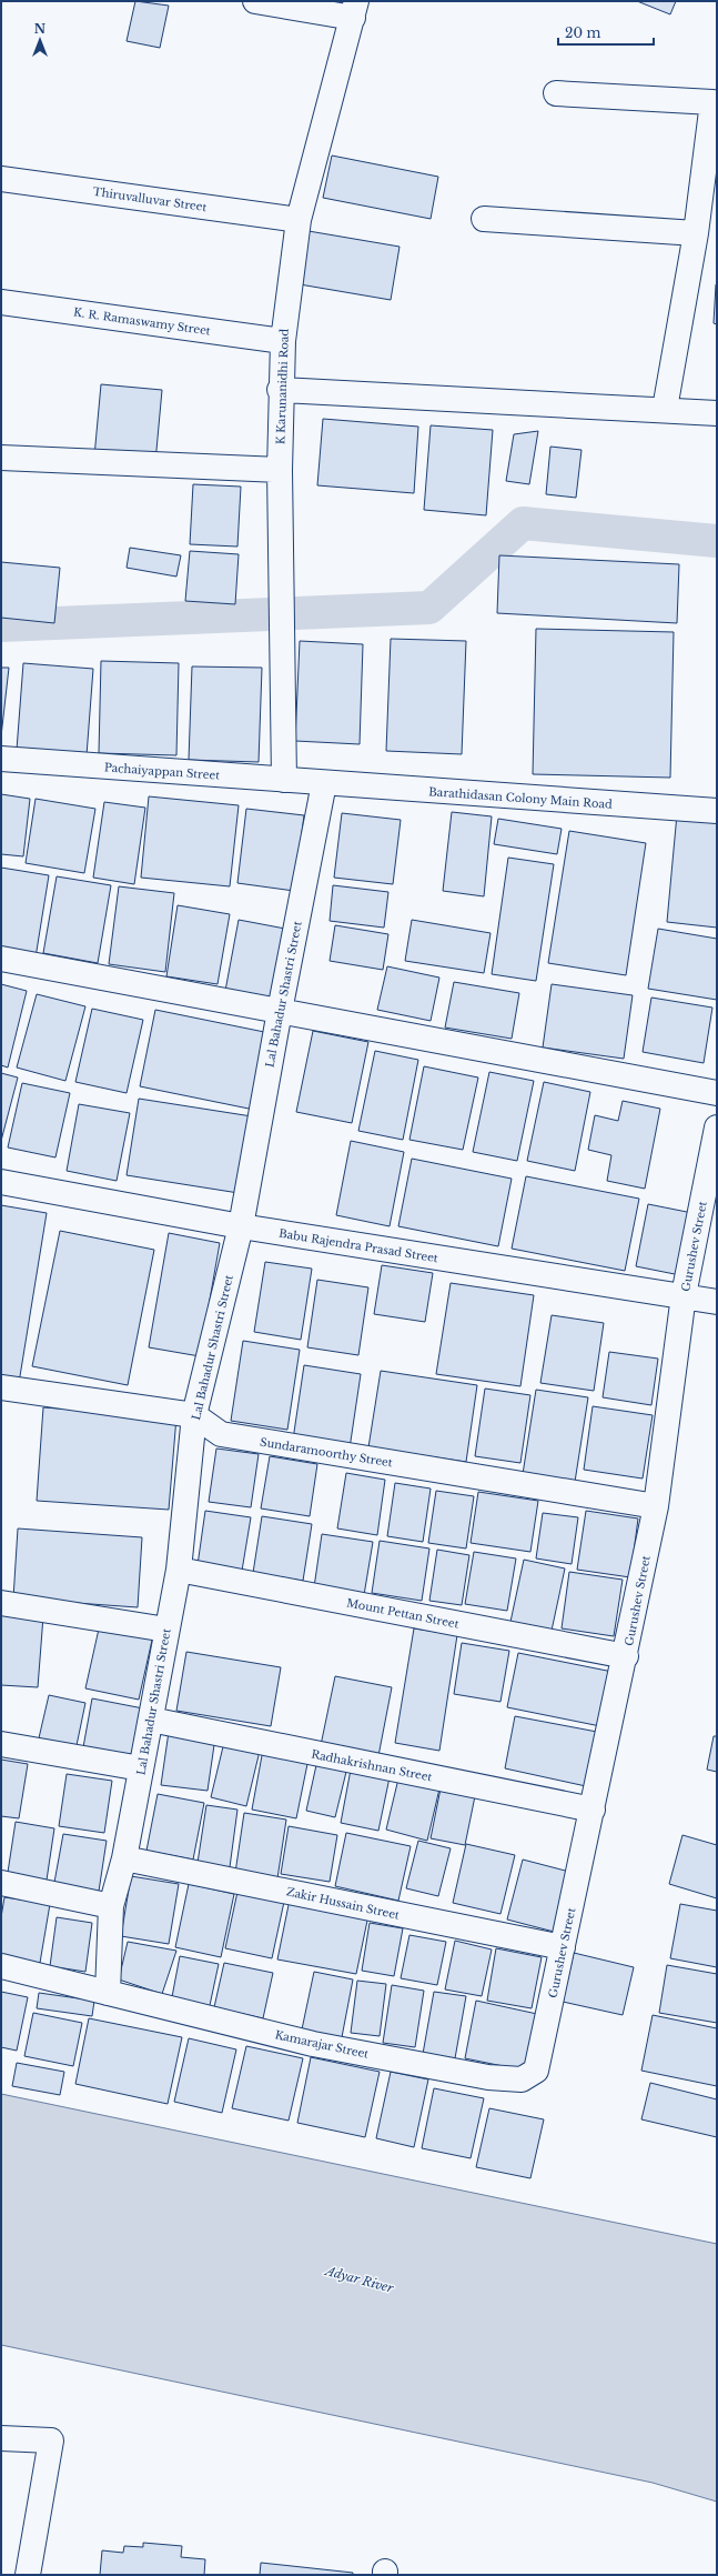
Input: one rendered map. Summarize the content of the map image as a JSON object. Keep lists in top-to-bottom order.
{
  "streets": {
    "street": [
      "Thiruvalluvar Street",
      "K. R. Ramaswamy Street",
      "K Karunanidhi Road",
      "Pachaiyappan Street",
      "Barathidasan Colony Main Road",
      "Lal Bahadur Shastri Street",
      "Babu Rajendra Prasad Street",
      "Gurushev Street",
      "Sundaramoorthy Street",
      "Mount Pettan Street",
      "Radhakrishnan Street",
      "Zakir Hussain Street",
      "Kamarajar Street"
    ]
  },
  "crossings": [
    ["Thiruvalluvar Street", "K Karunanidhi Road"],
    ["K. R. Ramaswamy Street", "K Karunanidhi Road"],
    ["K Karunanidhi Road", "Pachaiyappan Street"],
    ["Pachaiyappan Street", "Barathidasan Colony Main Road"],
    ["Pachaiyappan Street", "Lal Bahadur Shastri Street"],
    ["Barathidasan Colony Main Road", "Lal Bahadur Shastri Street"],
    ["Lal Bahadur Shastri Street", "Babu Rajendra Prasad Street"],
    ["Lal Bahadur Shastri Street", "Sundaramoorthy Street"],
    ["Lal Bahadur Shastri Street", "Mount Pettan Street"],
    ["Lal Bahadur Shastri Street", "Radhakrishnan Street"],
    ["Lal Bahadur Shastri Street", "Zakir Hussain Street"],
    ["Lal Bahadur Shastri Street", "Kamarajar Street"],
    ["Babu Rajendra Prasad Street", "Gurushev Street"],
    ["Gurushev Street", "Sundaramoorthy Street"],
    ["Gurushev Street", "Mount Pettan Street"],
    ["Gurushev Street", "Radhakrishnan Street"],
    ["Gurushev Street", "Zakir Hussain Street"],
    ["Gurushev Street", "Kamarajar Street"]
  ],
  "water": ["Adyar River"],
  "scale_bar": "20 m",
  "north": "top"
}
